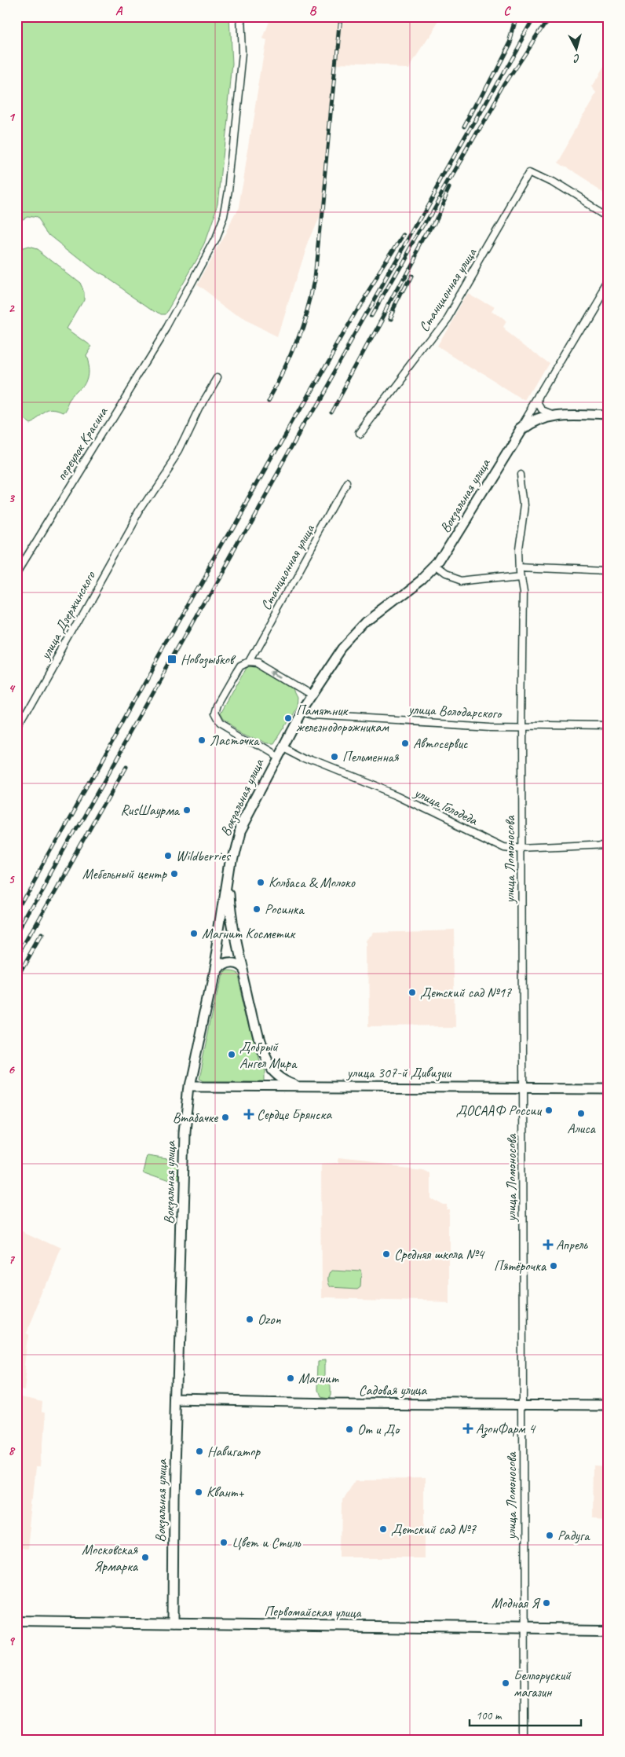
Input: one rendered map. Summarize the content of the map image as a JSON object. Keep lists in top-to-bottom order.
{
  "streets": {
    "main road": [
      "Вокзальная улица",
      "улица 307-й Дивизии",
      "Садовая улица",
      "Первомайская улица"
    ],
    "street": [
      "Станционная улица",
      "переулок Красина",
      "улица Дзержинского",
      "улица Володарского",
      "улица Голодеда",
      "улица Ломоносова"
    ]
  },
  "crossings": [
    ["Станционная улица", "Вокзальная улица"],
    ["Вокзальная улица", "улица Володарского"],
    ["Вокзальная улица", "улица Голодеда"],
    ["Вокзальная улица", "улица 307-й Дивизии"],
    ["Вокзальная улица", "Садовая улица"],
    ["Вокзальная улица", "Первомайская улица"],
    ["улица Володарского", "улица Ломоносова"],
    ["улица Голодеда", "улица Ломоносова"],
    ["улица Ломоносова", "улица 307-й Дивизии"],
    ["улица Ломоносова", "Садовая улица"],
    ["улица Ломоносова", "Первомайская улица"]
  ],
  "places": {
    "transit": ["Новозыбков"],
    "other": [
      "Памятник железнодорожникам",
      "Ласточка",
      "Автосервис",
      "Пельменная",
      "RusШаурма",
      "Wildberries",
      "Мебельный центр",
      "Колбаса & Молоко",
      "Росинка",
      "Магнит Косметик",
      "Детский сад №17",
      "Добрый Ангел Мира",
      "ДОСААФ России",
      "Алиса",
      "Втабачке",
      "Средняя школа №4",
      "Пятёрочка",
      "Ozon",
      "Магнит",
      "От и До",
      "Навигатор",
      "Квант+",
      "Детский сад №7",
      "Радуга",
      "Цвет и Стиль",
      "Московская Ярмарка",
      "Модная Я",
      "Беллоруский магазин"
    ],
    "health": ["Сердце Брянска", "Апрель", "АзонФарм 4"]
  },
  "scale_bar": "100 m",
  "north": "bottom",
  "grid": {
    "columns": ["A", "B", "C"],
    "rows": [
      "1",
      "2",
      "3",
      "4",
      "5",
      "6",
      "7",
      "8",
      "9"
    ]
  }
}
